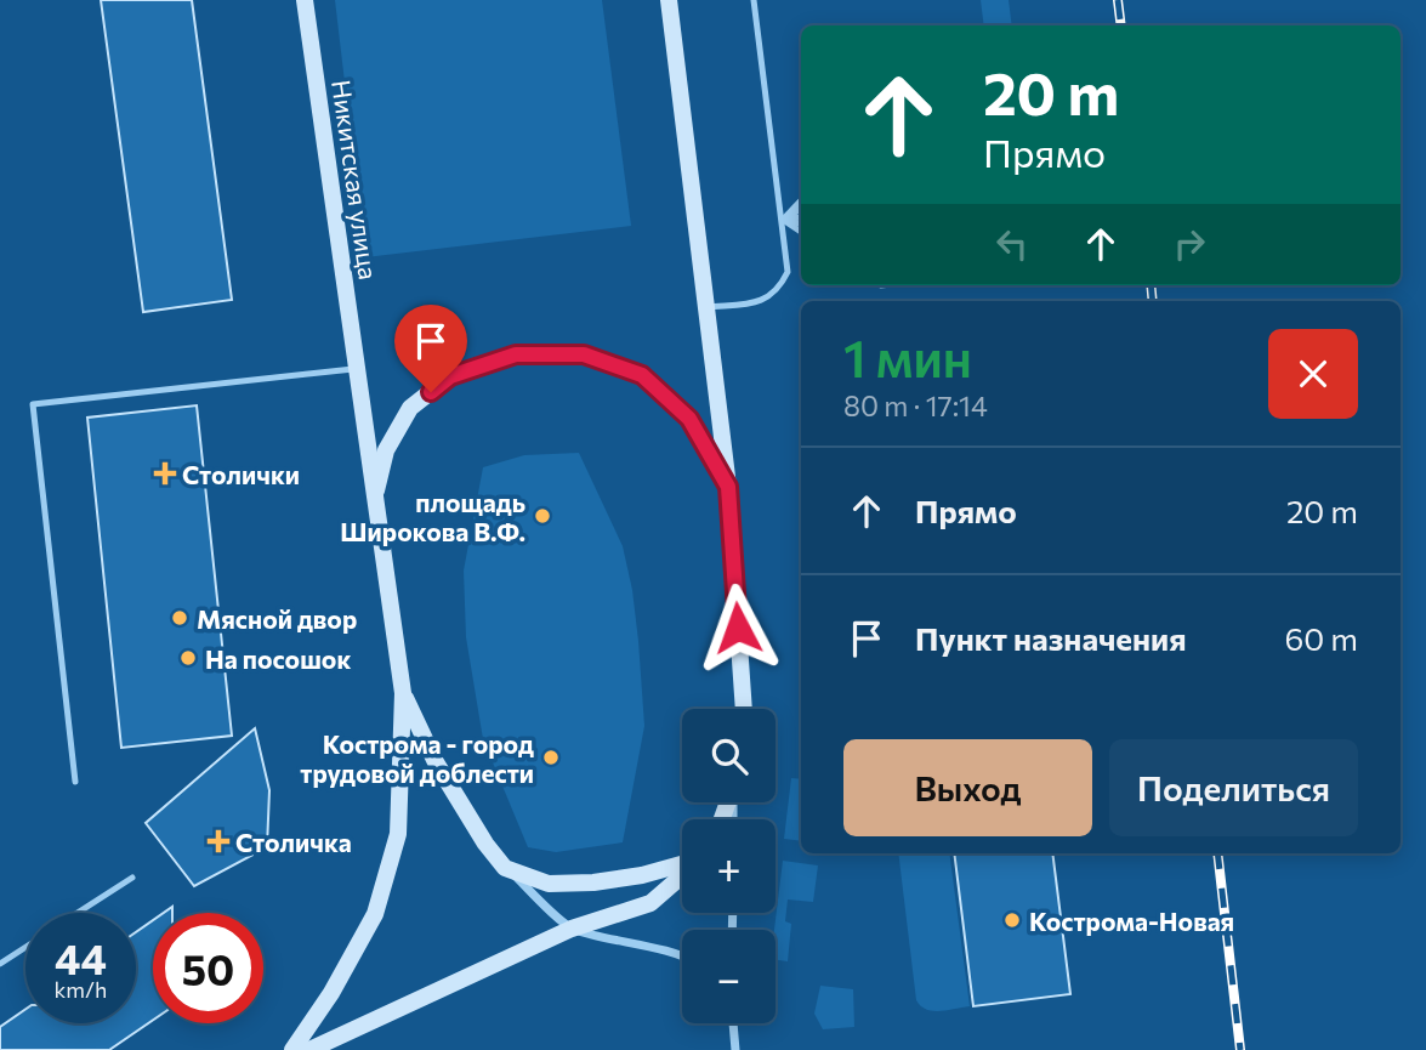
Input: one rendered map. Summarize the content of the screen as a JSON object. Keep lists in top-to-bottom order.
{
  "streets": {
    "main road": ["Никитская улица"]
  },
  "places": {
    "health": ["Столички", "Столичка"],
    "other": [
      "площадь Широкова В.Ф.",
      "Мясной двор",
      "На посошок",
      "Кострома - город трудовой доблести",
      "Кострома-Новая"
    ]
  },
  "page": {
    "turn": ["20 m", "Прямо"],
    "heading": ["1 мин", "80 m · 17:14"],
    "list": [
      {
        "name": "Прямо",
        "value": "20 m"
      },
      {
        "name": "Пункт назначения",
        "value": "60 m"
      }
    ],
    "map_buttons": ["+", "−"],
    "buttons": ["Выход", "Поделиться"],
    "speed": "44 km/h",
    "limit": "50"
  }
}
